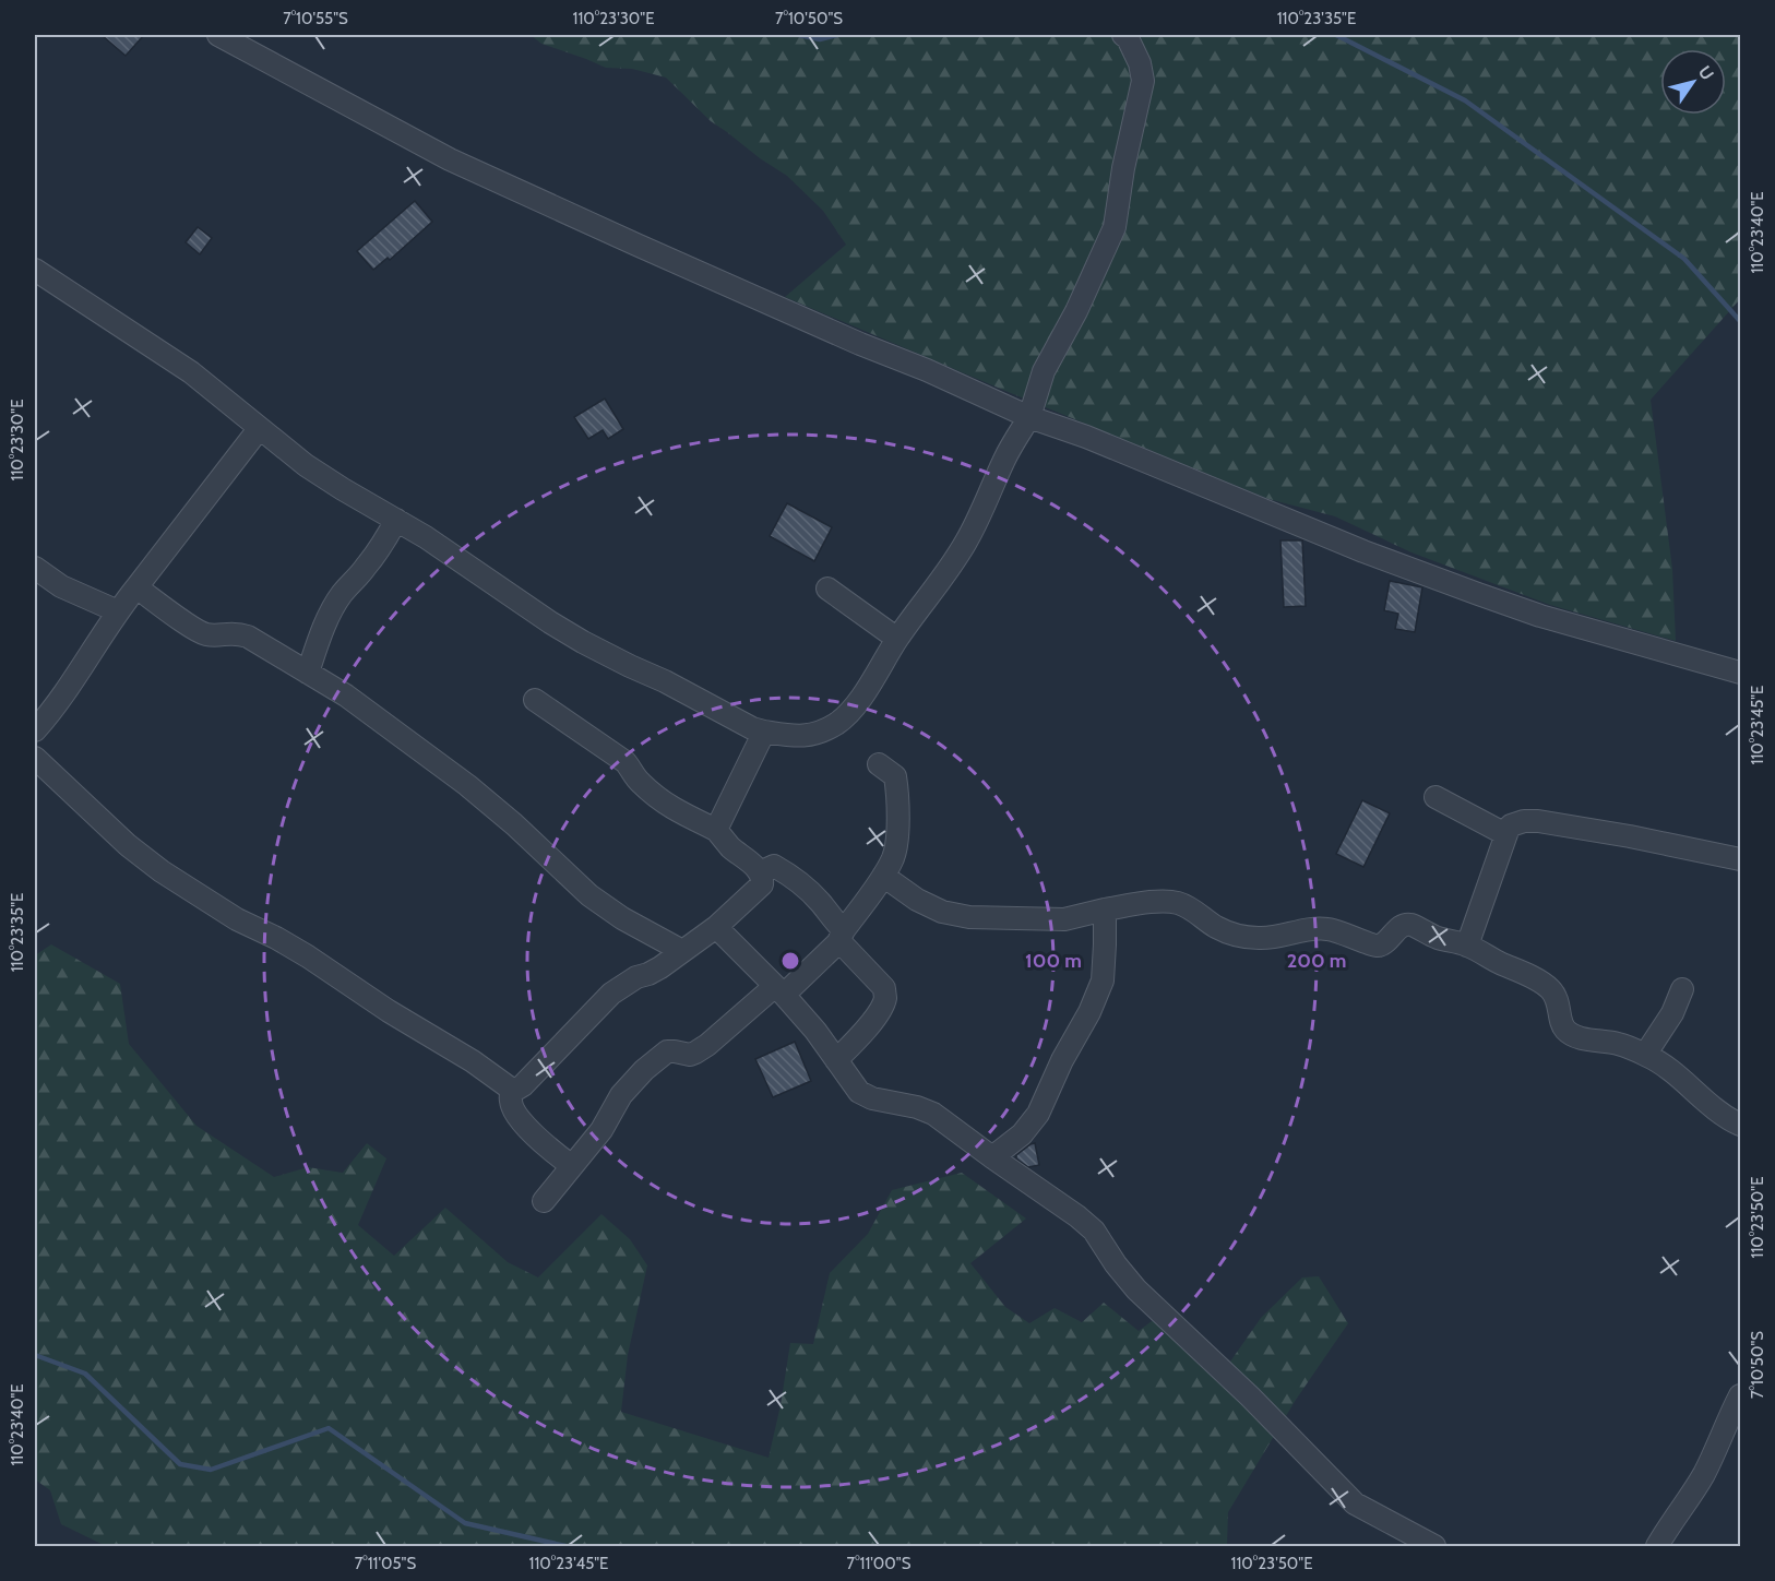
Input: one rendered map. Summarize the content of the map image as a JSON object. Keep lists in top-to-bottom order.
{
  "north": "top right",
  "coordinates": [
    "7°10'55\"S",
    "110°23'30\"E",
    "7°10'50\"S",
    "110°23'35\"E",
    "110°23'40\"E",
    "110°23'45\"E",
    "110°23'50\"E",
    "7°11'05\"S",
    "7°11'00\"S"
  ],
  "rings": ["100 m", "200 m"]
}
